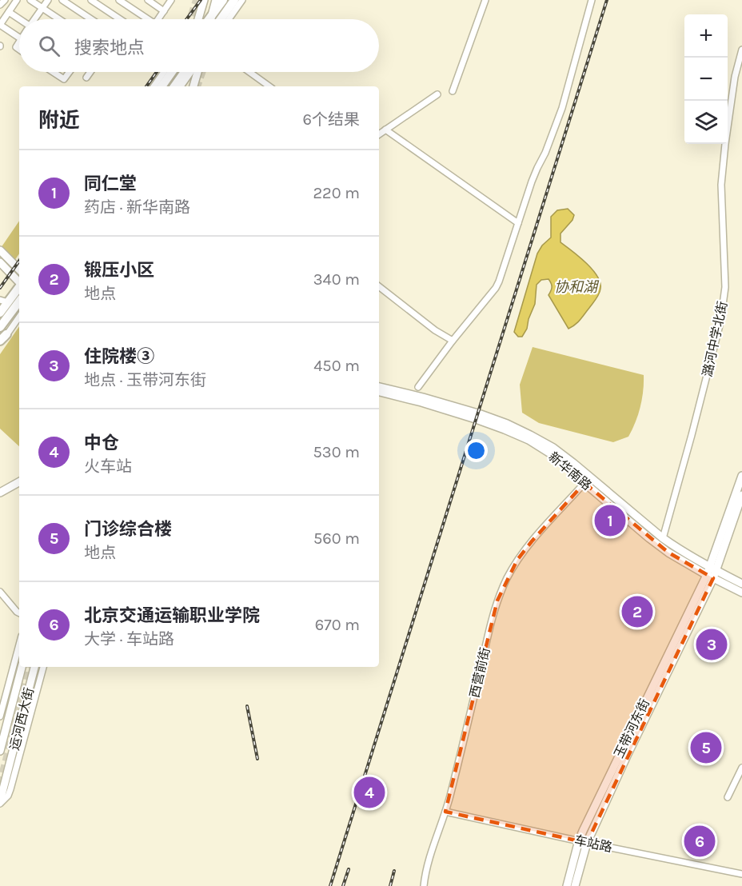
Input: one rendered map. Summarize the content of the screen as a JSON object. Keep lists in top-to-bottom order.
{
  "streets": {
    "main road": ["新华南路", "运河西大街", "玉带河东街"],
    "street": ["潞河中学北街", "西营前街", "车站路"]
  },
  "crossings": [
    ["潞河中学北街", "新华南路"],
    ["新华南路", "西营前街"],
    ["新华南路", "玉带河东街"],
    ["西营前街", "车站路"],
    ["玉带河东街", "车站路"]
  ],
  "water": ["协和湖"],
  "page": {
    "map_buttons": ["+", "−"],
    "search": "搜索地点",
    "heading": ["附近", "6个结果"],
    "list": [
      {
        "mark": "1",
        "name": "同仁堂",
        "note": "药店 · 新华南路",
        "value": "220 m"
      },
      {
        "mark": "2",
        "name": "锻压小区",
        "note": "地点",
        "value": "340 m"
      },
      {
        "mark": "3",
        "name": "住院楼③",
        "note": "地点 · 玉带河东街",
        "value": "450 m"
      },
      {
        "mark": "4",
        "name": "中仓",
        "note": "火车站",
        "value": "530 m"
      },
      {
        "mark": "5",
        "name": "门诊综合楼",
        "note": "地点",
        "value": "560 m"
      },
      {
        "mark": "6",
        "name": "北京交通运输职业学院",
        "note": "大学 · 车站路",
        "value": "670 m"
      }
    ],
    "pins": [
      "1",
      "2",
      "3",
      "5",
      "4",
      "6"
    ]
  }
}
